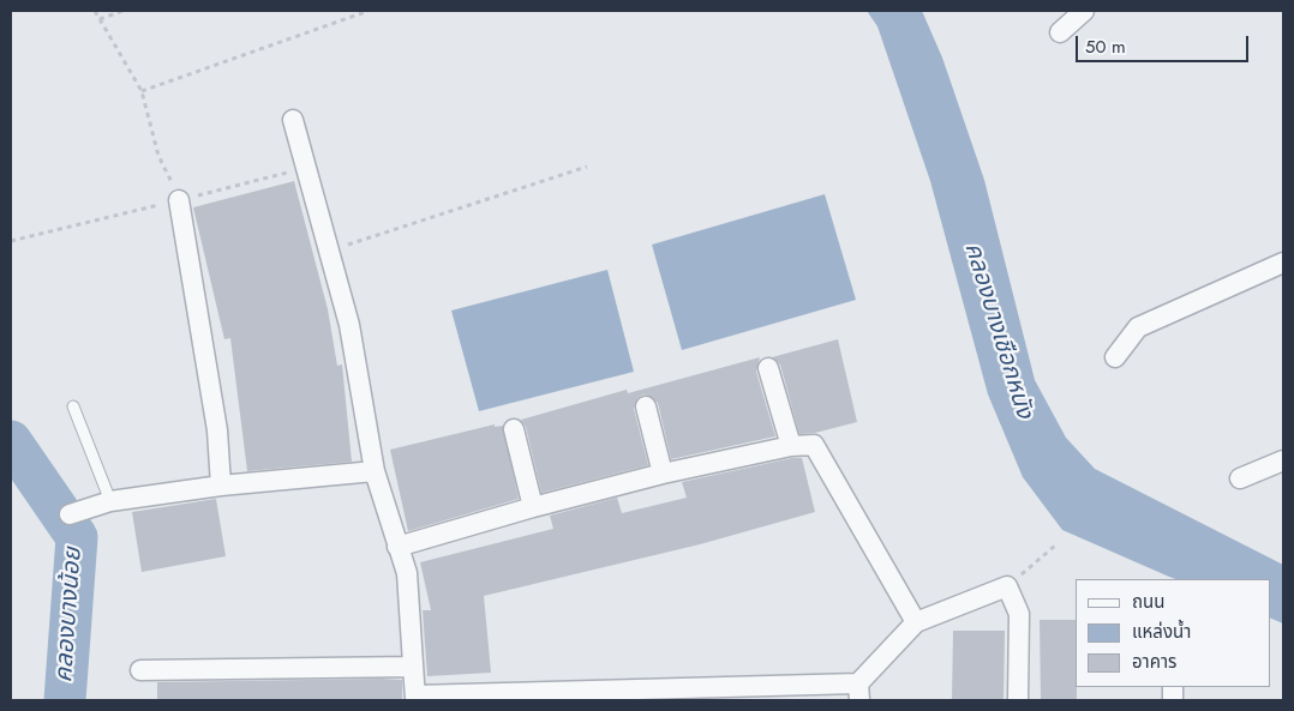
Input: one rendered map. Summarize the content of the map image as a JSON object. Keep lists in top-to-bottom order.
{
  "water": ["คลองบางเชือกหนัง", "คลองบางน้อย"],
  "legend": ["ถนน", "แหล่งน้ำ", "อาคาร"],
  "scale_bar": "50 m"
}
